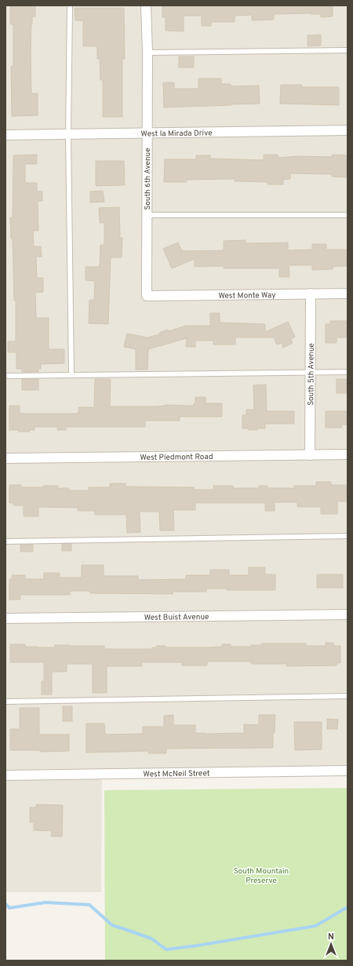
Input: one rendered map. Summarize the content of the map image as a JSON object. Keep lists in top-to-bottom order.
{
  "streets": {
    "street": [
      "West la Mirada Drive",
      "South 6th Avenue",
      "West Monte Way",
      "South 5th Avenue",
      "West Piedmont Road",
      "West Buist Avenue",
      "West McNeil Street"
    ]
  },
  "crossings": [
    ["West la Mirada Drive", "South 6th Avenue"],
    ["South 6th Avenue", "West Monte Way"],
    ["West Monte Way", "South 5th Avenue"],
    ["South 5th Avenue", "West Piedmont Road"]
  ],
  "parks": ["South Mountain Preserve"],
  "north": "top"
}
